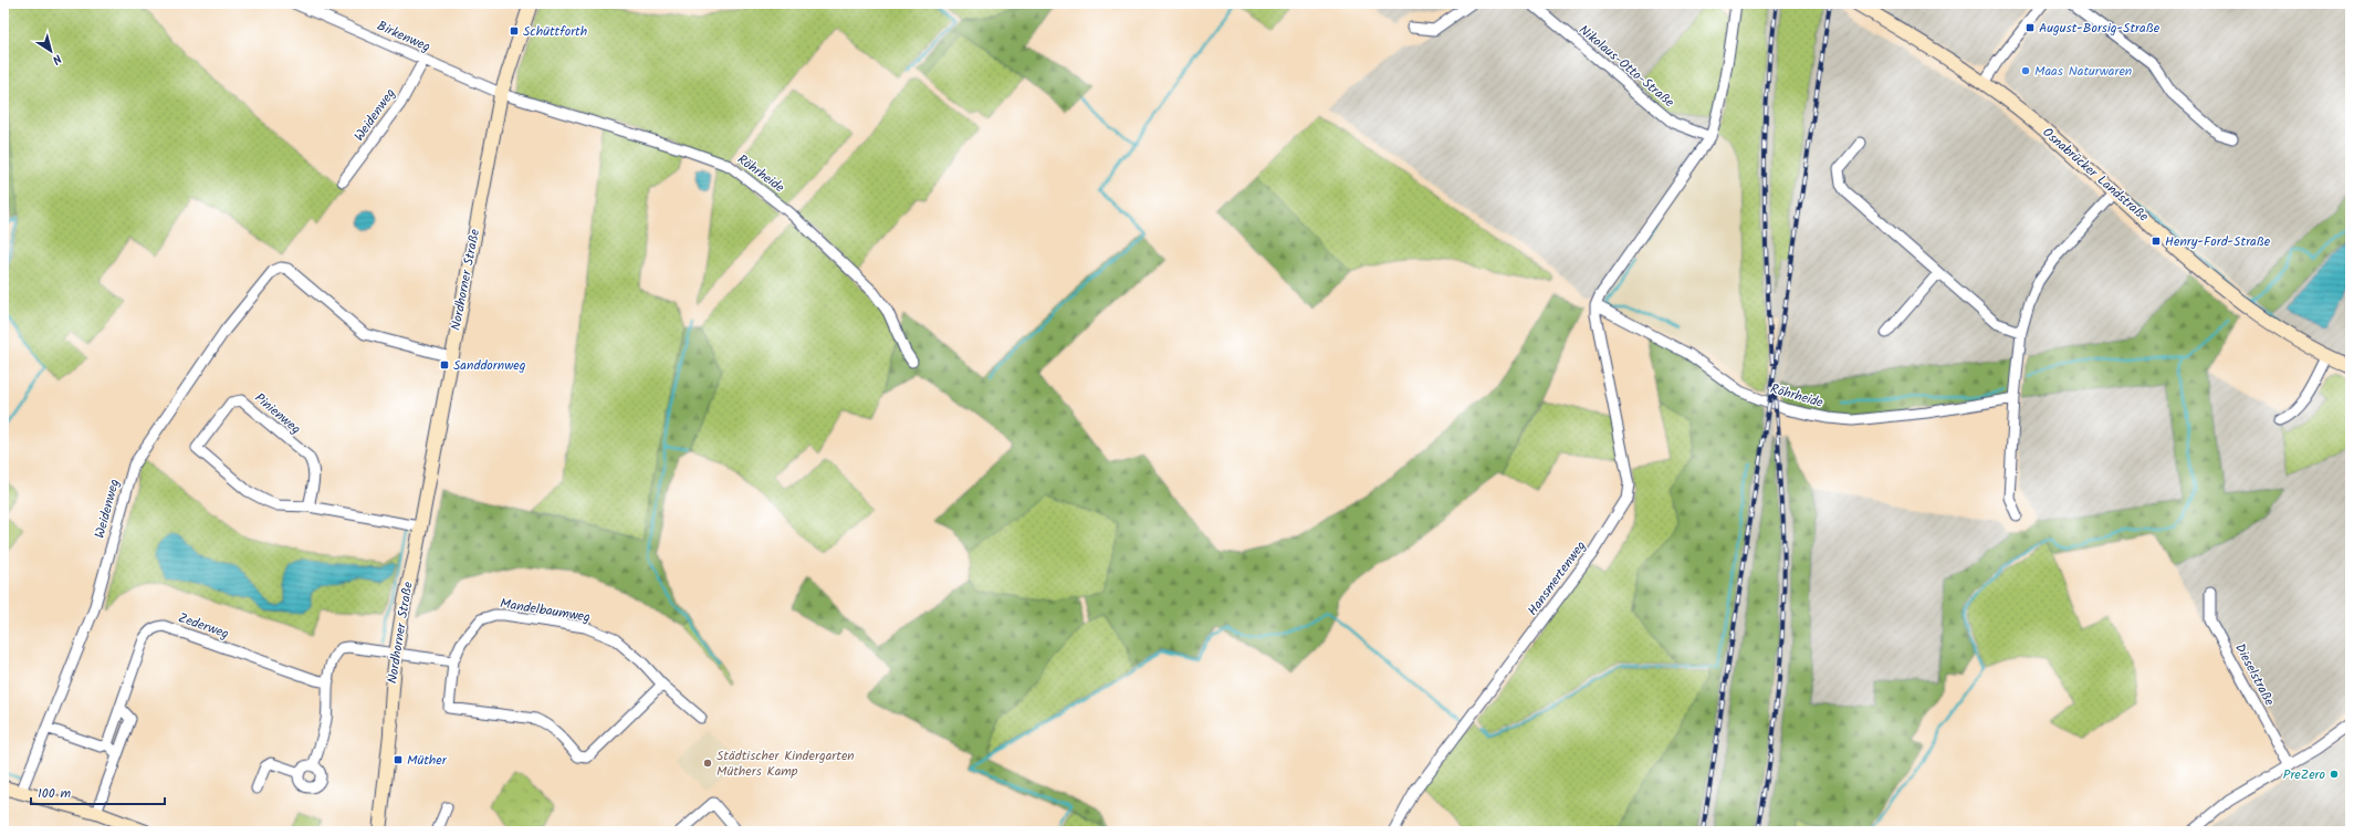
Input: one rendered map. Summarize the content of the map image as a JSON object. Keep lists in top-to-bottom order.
{
  "streets": {
    "street": [
      "Birkenweg",
      "Nikolaus-Otto-Straße",
      "Weidenweg",
      "Röhrheide",
      "Osnabrücker Landstraße",
      "Nordhorner Straße",
      "Pinienweg",
      "Hansmertenweg",
      "Mandelbaumweg",
      "Zederweg",
      "Dieselstraße"
    ]
  },
  "crossings": [
    ["Birkenweg", "Weidenweg"],
    ["Birkenweg", "Röhrheide"],
    ["Birkenweg", "Nordhorner Straße"],
    ["Weidenweg", "Nordhorner Straße"],
    ["Röhrheide", "Nordhorner Straße"],
    ["Röhrheide", "Hansmertenweg"],
    ["Nordhorner Straße", "Pinienweg"]
  ],
  "places": {
    "transit": [
      "August-Borsig-Straße",
      "Schüttforth",
      "Henry-Ford-Straße",
      "Sanddornweg",
      "Müther"
    ],
    "other": ["Maas Naturwaren", "Städtischer Kindergarten Müthers Kamp", "PreZero"]
  },
  "scale_bar": "100 m",
  "north": "bottom right"
}
